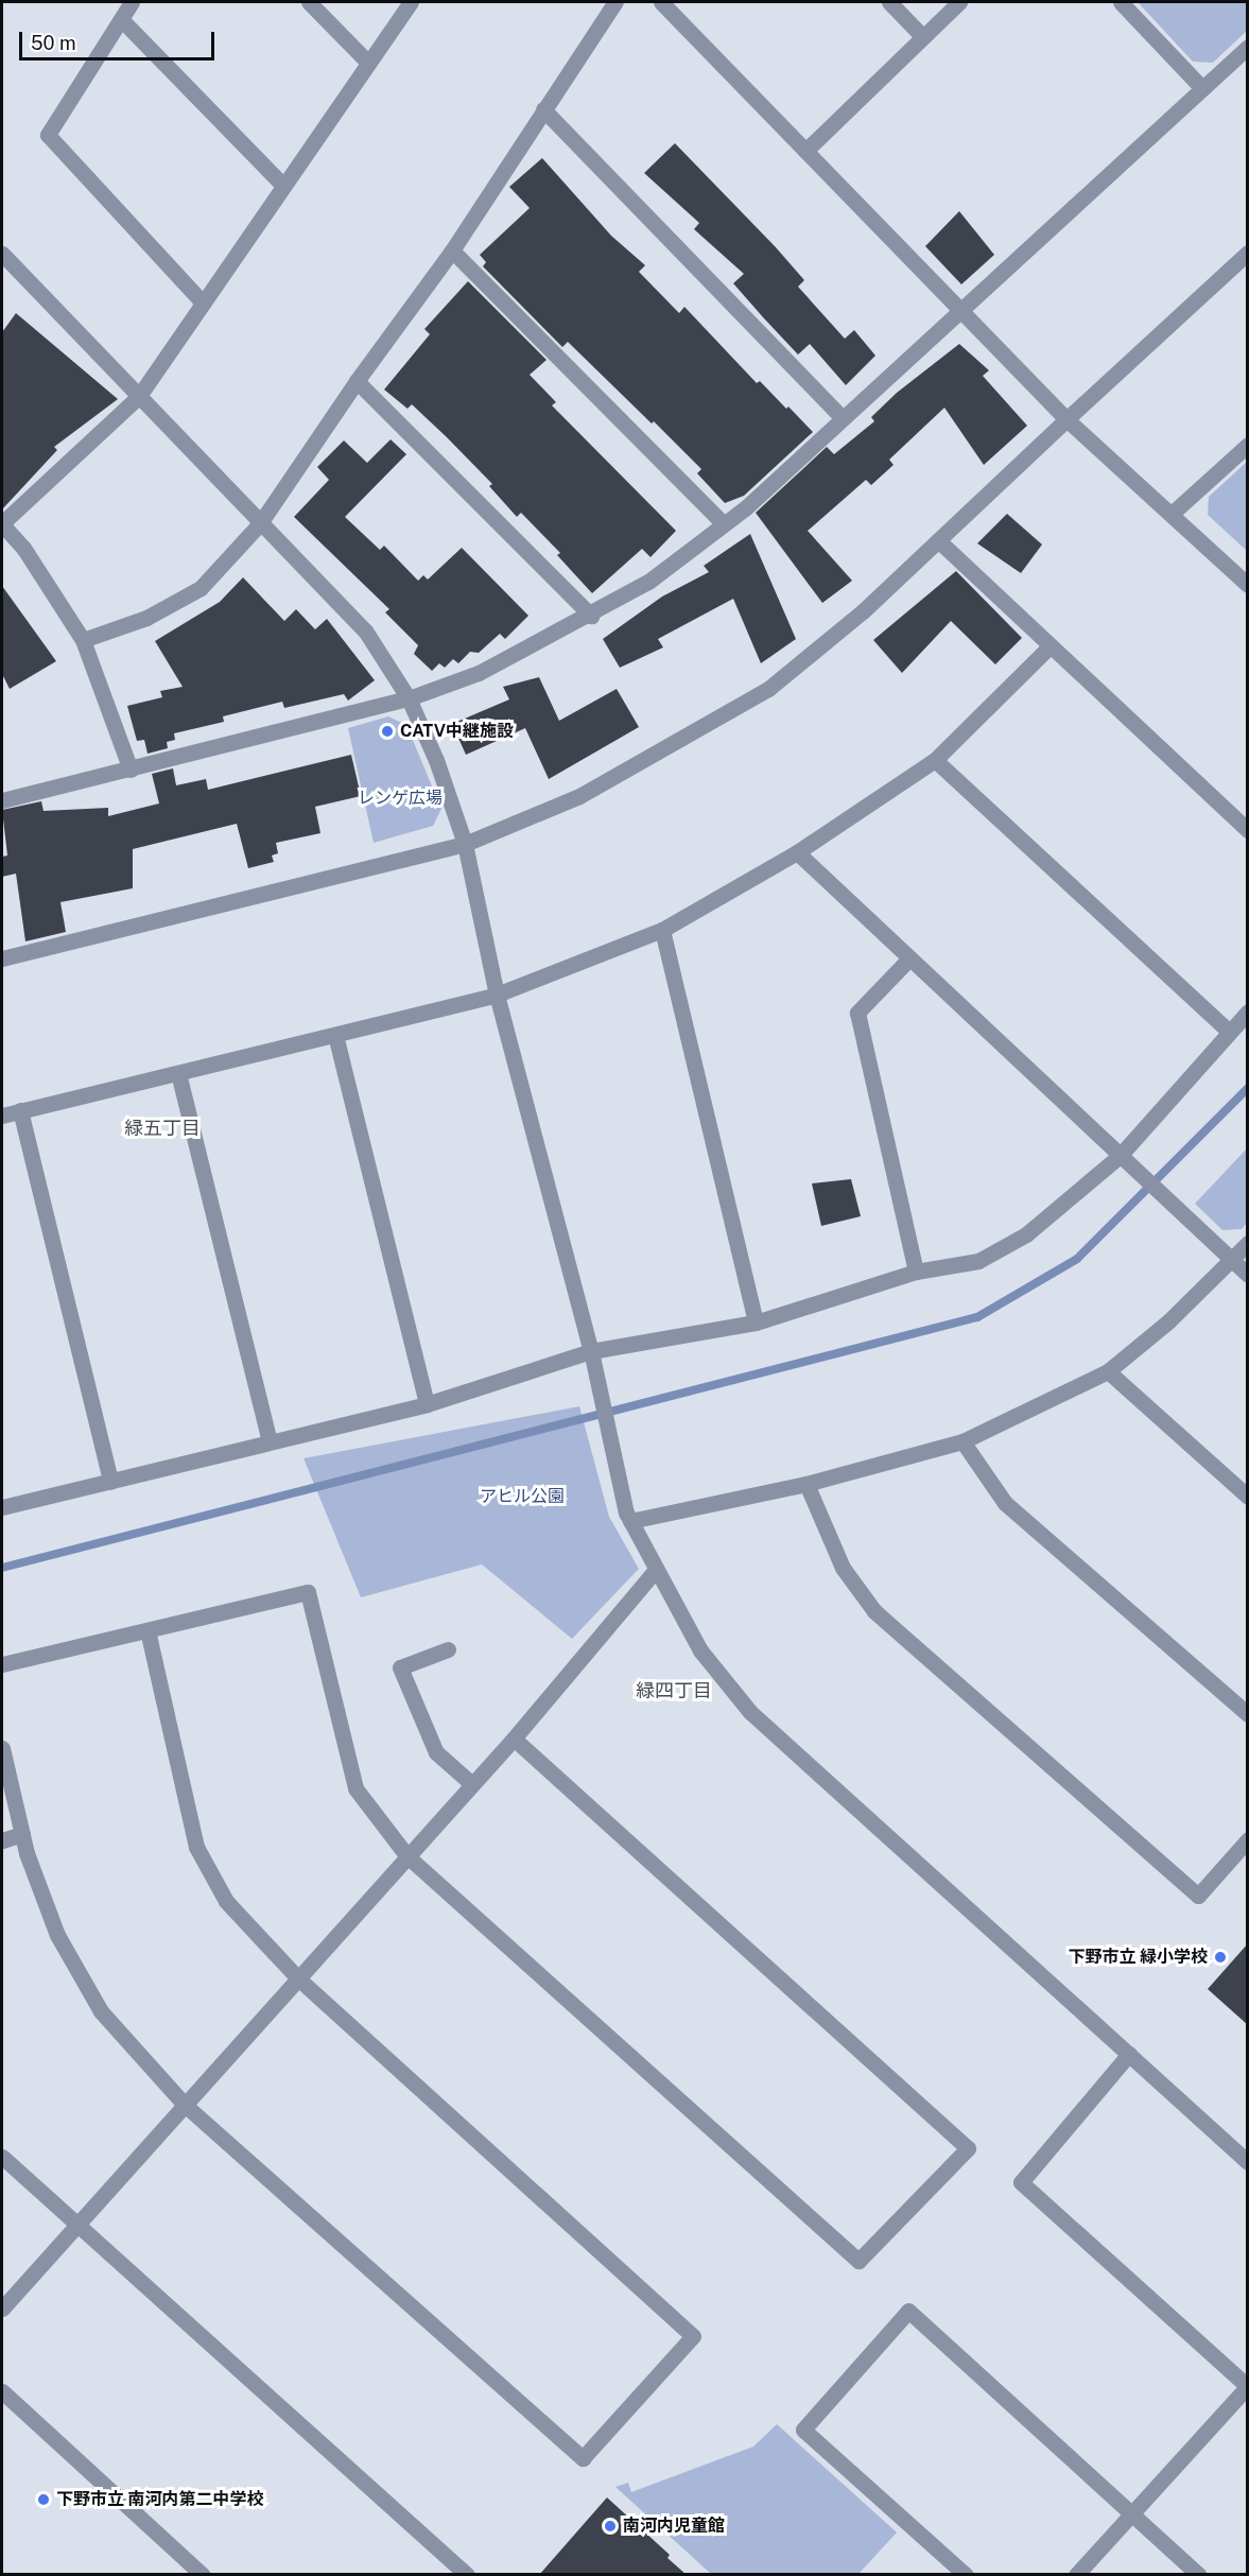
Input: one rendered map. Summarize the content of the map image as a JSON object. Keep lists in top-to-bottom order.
{
  "districts": ["緑五丁目", "緑四丁目"],
  "parks": ["レンゲ広場", "アヒル公園"],
  "places": [
    "CATV中継施設",
    "下野市立 緑小学校",
    "下野市立 南河内第二中学校",
    "南河内児童館"
  ],
  "scale_bar": "50 m"
}
